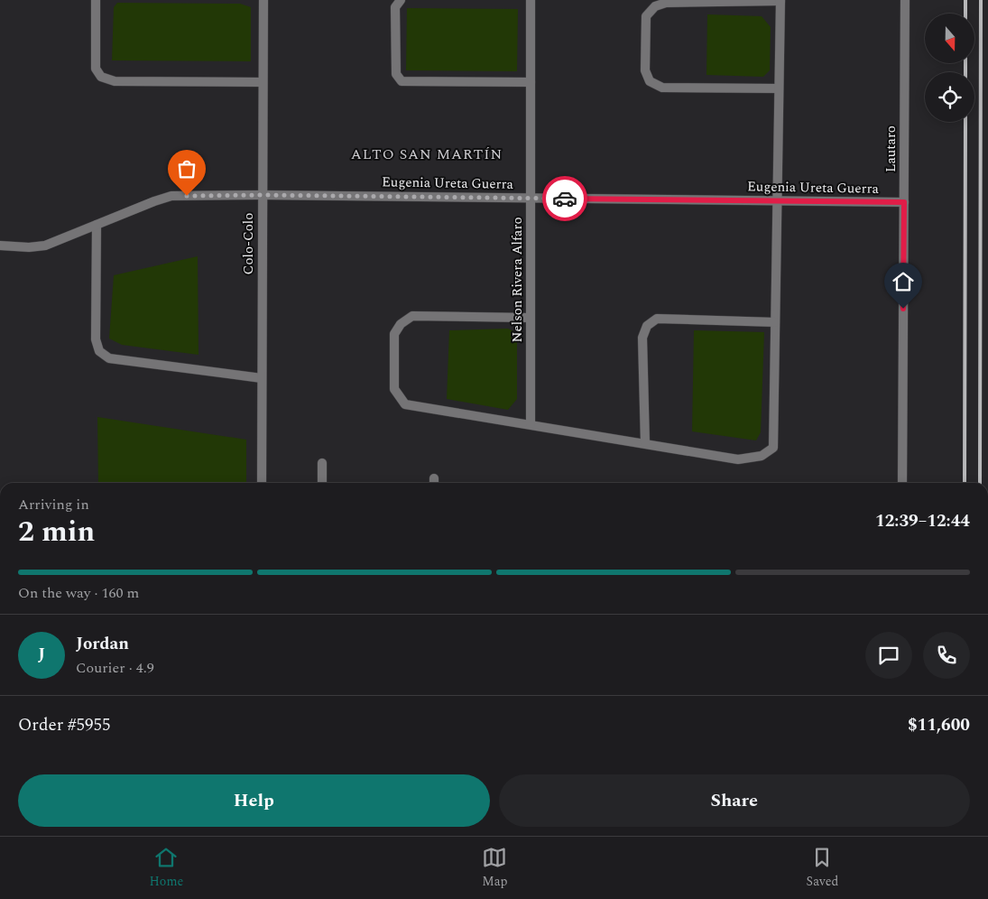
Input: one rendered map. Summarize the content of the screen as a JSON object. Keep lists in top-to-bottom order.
{
  "streets": {
    "street": [
      "Lautaro",
      "Eugenia Ureta Guerra",
      "Colo-Colo",
      "Nelson Rivera Alfaro"
    ]
  },
  "crossings": [
    ["Lautaro", "Eugenia Ureta Guerra"],
    ["Eugenia Ureta Guerra", "Colo-Colo"],
    ["Eugenia Ureta Guerra", "Nelson Rivera Alfaro"]
  ],
  "districts": ["ALTO SAN MARTÍN"],
  "north": "bottom",
  "page": {
    "heading": ["2 min", "Arriving in", "12:39–12:44"],
    "panel": [
      "Jordan",
      "Courier · 4.9",
      "Order #5955",
      "$11,600"
    ],
    "bar": "On the way · 160 m",
    "round": "J",
    "buttons": ["Help", "Share"],
    "tabs": ["Home", "Map", "Saved"]
  }
}
